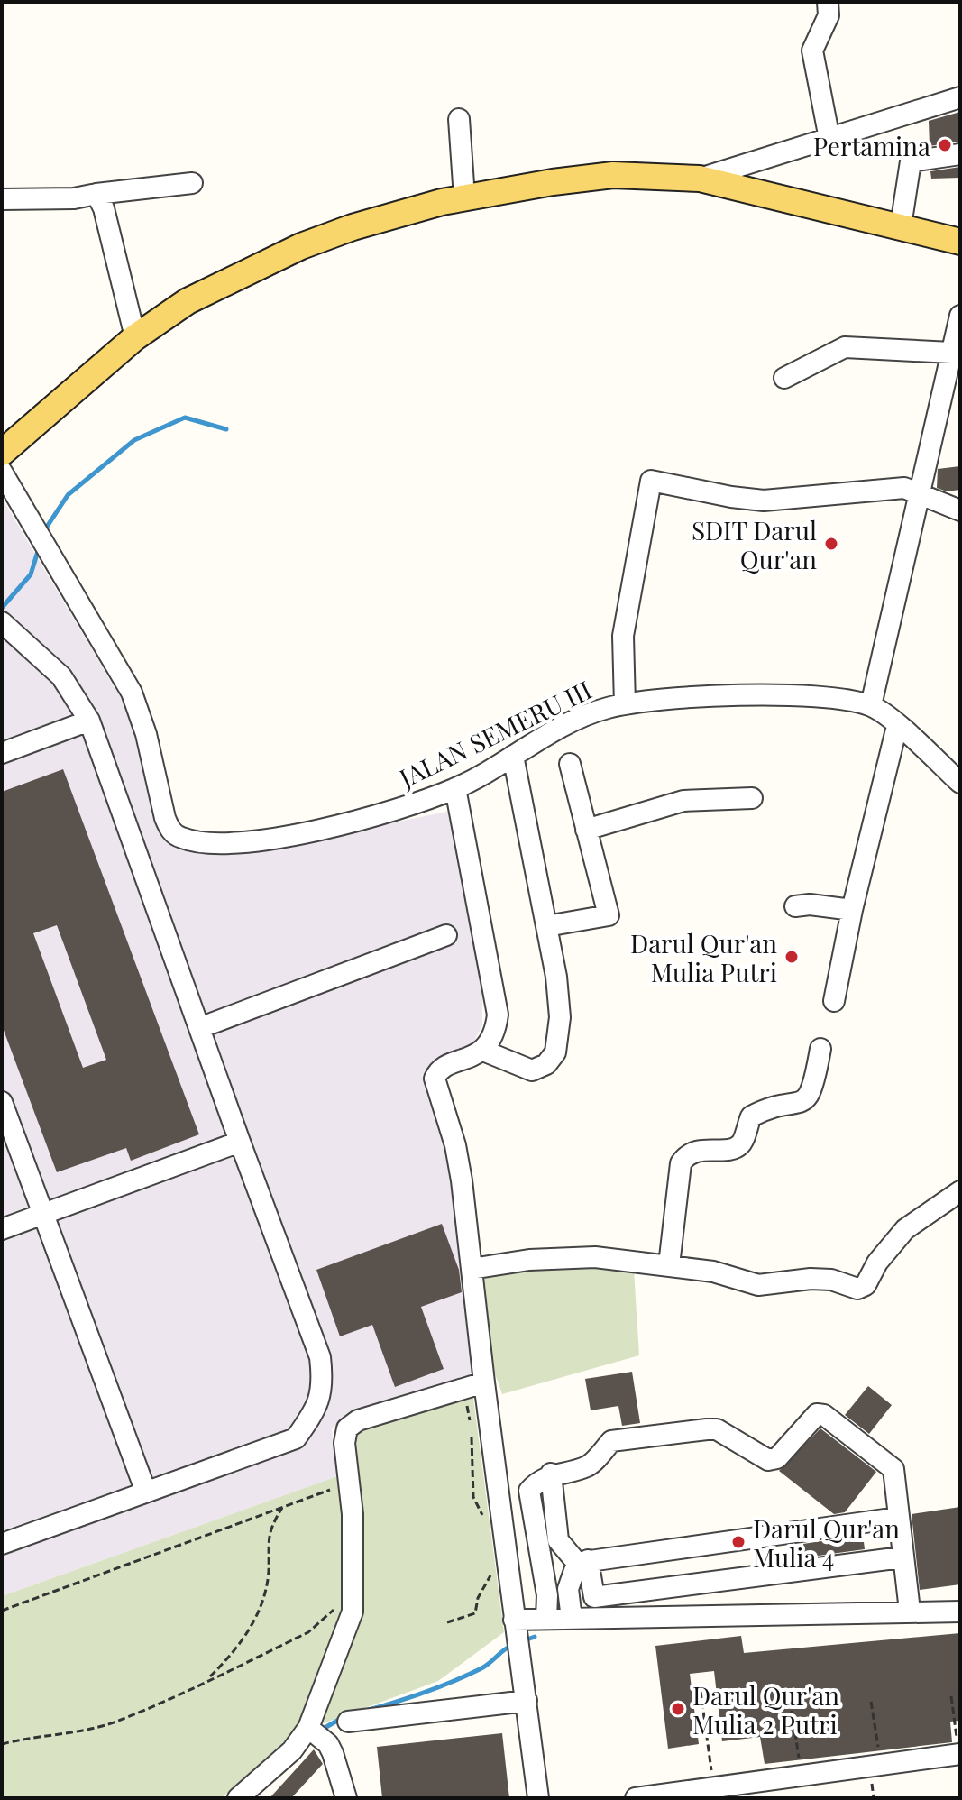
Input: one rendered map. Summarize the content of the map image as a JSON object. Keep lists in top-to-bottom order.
{
  "streets": {
    "street": ["JALAN SEMERU III"]
  },
  "places": [
    "Pertamina",
    "SDIT Darul Qur'an",
    "Darul Qur'an Mulia Putri",
    "Darul Qur'an Mulia 4",
    "Darul Qur'an Mulia 2 Putri"
  ]
}
